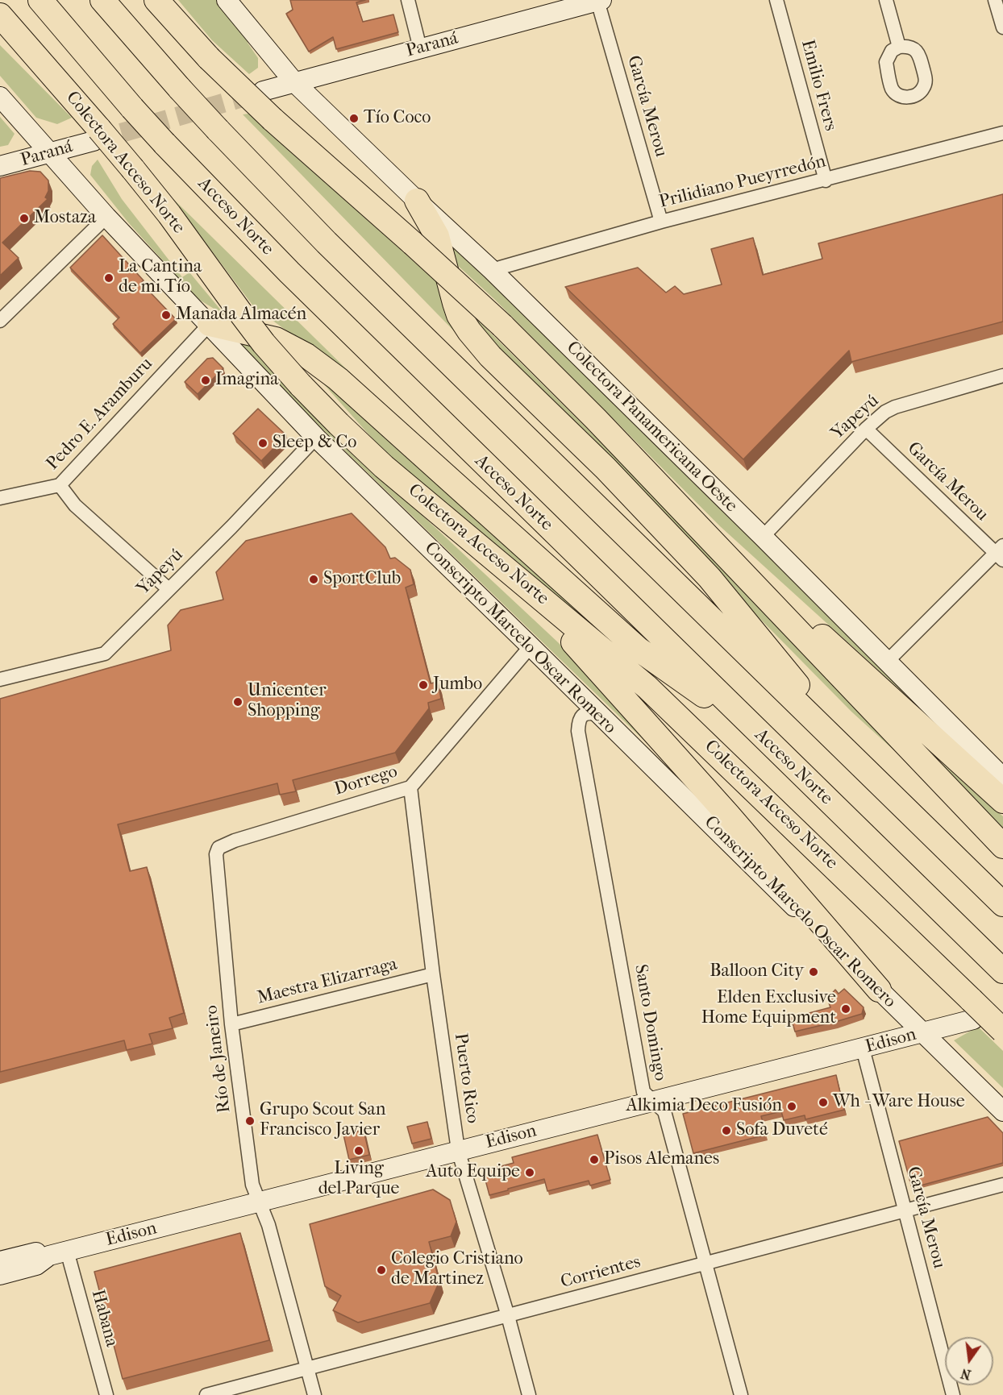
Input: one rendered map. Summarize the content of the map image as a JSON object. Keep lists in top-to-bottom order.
{
  "streets": {
    "highway": ["Colectora Acceso Norte", "Acceso Norte"],
    "street": [
      "Paraná",
      "Emilio Frers",
      "García Merou",
      "Prilidiano Pueyrredón",
      "Pedro E. Aramburu",
      "Yapeyú",
      "Colectora Panamericana Oeste",
      "Conscripto Marcelo Oscar Romero",
      "Dorrego",
      "Maestra Elizarraga",
      "Santo Domingo",
      "Edison",
      "Río de Janeiro",
      "Puerto Rico",
      "Corrientes",
      "Habana"
    ]
  },
  "crossings": [
    ["Paraná", "García Merou"],
    ["Paraná", "Colectora Panamericana Oeste"],
    ["Paraná", "Conscripto Marcelo Oscar Romero"],
    ["Emilio Frers", "Prilidiano Pueyrredón"],
    ["García Merou", "Prilidiano Pueyrredón"],
    ["García Merou", "Yapeyú"],
    ["García Merou", "Edison"],
    ["García Merou", "Corrientes"],
    ["Colectora Acceso Norte", "Edison"],
    ["Prilidiano Pueyrredón", "Colectora Panamericana Oeste"],
    ["Pedro E. Aramburu", "Conscripto Marcelo Oscar Romero"],
    ["Yapeyú", "Colectora Panamericana Oeste"],
    ["Yapeyú", "Conscripto Marcelo Oscar Romero"],
    ["Conscripto Marcelo Oscar Romero", "Dorrego"],
    ["Conscripto Marcelo Oscar Romero", "Santo Domingo"],
    ["Conscripto Marcelo Oscar Romero", "Edison"],
    ["Dorrego", "Río de Janeiro"],
    ["Dorrego", "Puerto Rico"],
    ["Maestra Elizarraga", "Río de Janeiro"],
    ["Maestra Elizarraga", "Puerto Rico"],
    ["Santo Domingo", "Edison"],
    ["Santo Domingo", "Corrientes"],
    ["Edison", "Río de Janeiro"],
    ["Edison", "Puerto Rico"],
    ["Edison", "Habana"],
    ["Río de Janeiro", "Corrientes"],
    ["Puerto Rico", "Corrientes"]
  ],
  "places": [
    "Tío Coco",
    "Mostaza",
    "La Cantina de mi Tío",
    "Manada Almacén",
    "Imagina",
    "Sleep & Co",
    "SportClub",
    "Jumbo",
    "Unicenter Shopping",
    "Balloon City",
    "Elden Exclusive Home Equipment",
    "Wh - Ware House",
    "Alkimia Deco Fusión",
    "Grupo Scout San Francisco Javier",
    "Sofa Duveté",
    "Living del Parque",
    "Pisos Alemanes",
    "Auto Equipe",
    "Colegio Cristiano de Martinez"
  ],
  "north": "bottom"
}
